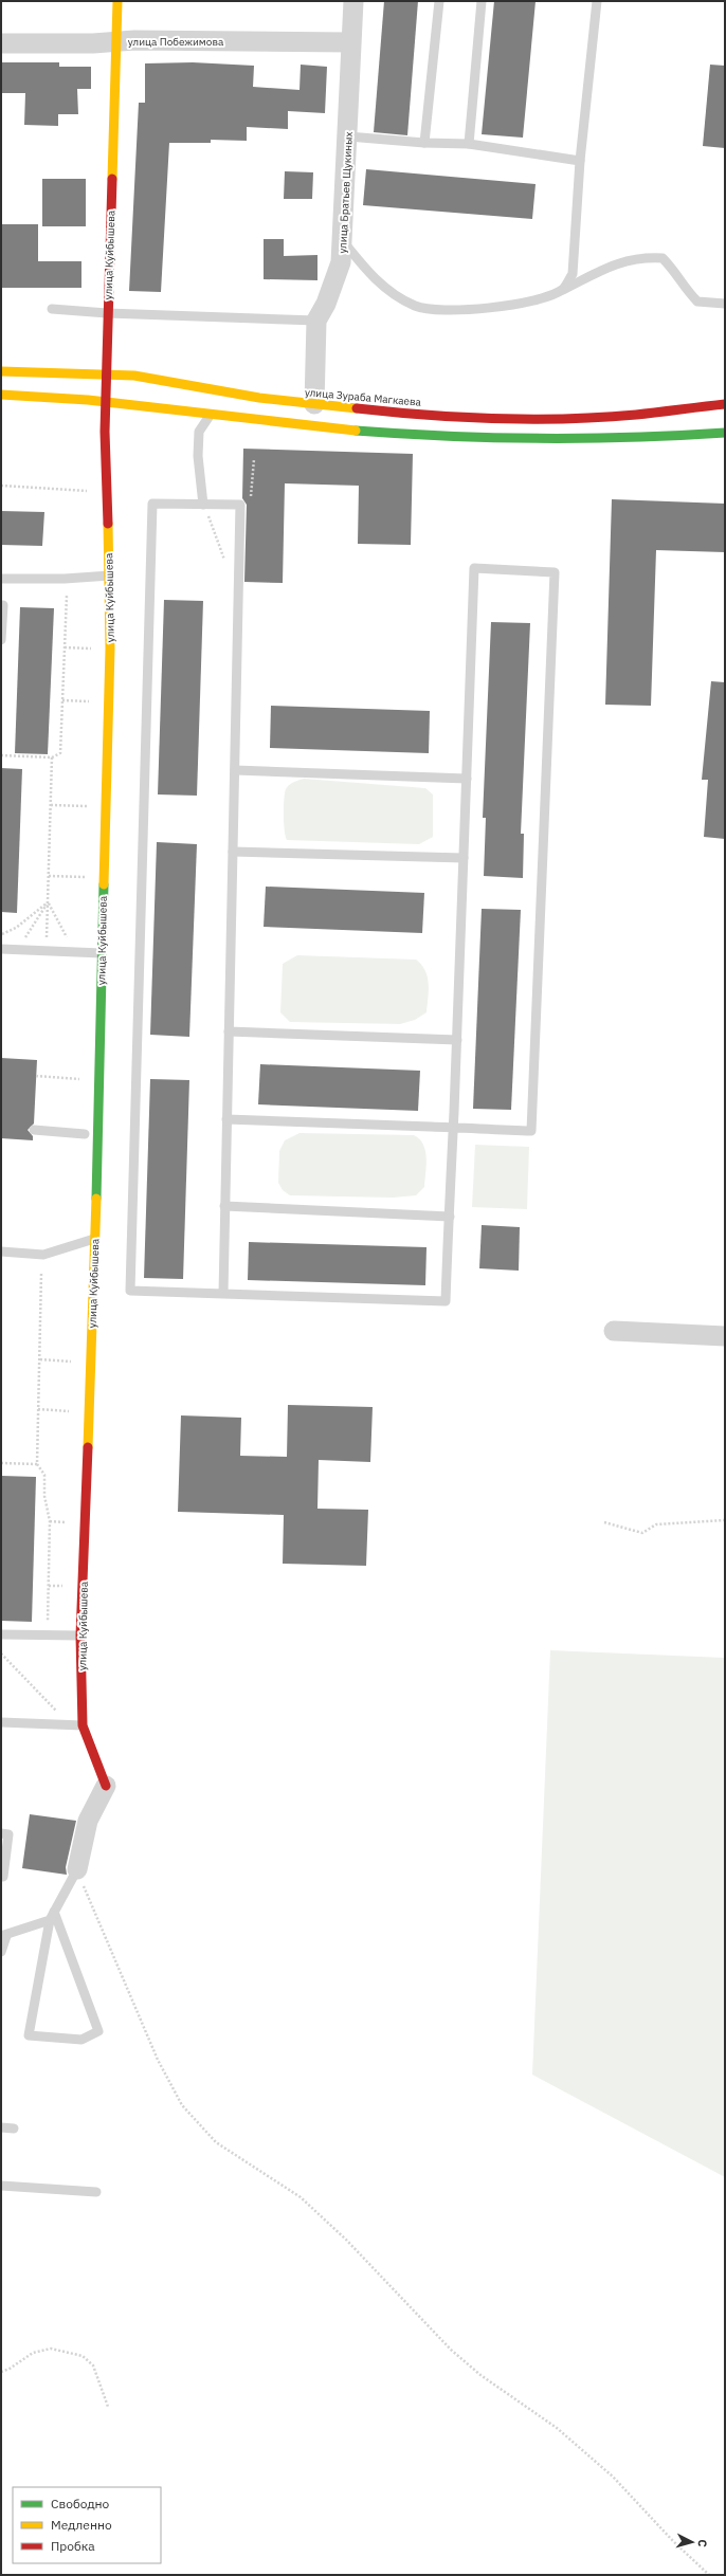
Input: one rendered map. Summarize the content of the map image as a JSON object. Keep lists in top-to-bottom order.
{
  "streets": {
    "street": [
      "улица Побежимова",
      "улица Братьев Щукиных",
      "улица Куйбышева",
      "улица Зураба Магкаева"
    ]
  },
  "crossings": [
    ["улица Побежимова", "улица Братьев Щукиных"],
    ["улица Побежимова", "улица Куйбышева"],
    ["улица Братьев Щукиных", "улица Зураба Магкаева"],
    ["улица Куйбышева", "улица Зураба Магкаева"]
  ],
  "legend": ["Свободно", "Медленно", "Пробка"],
  "north": "right"
}
